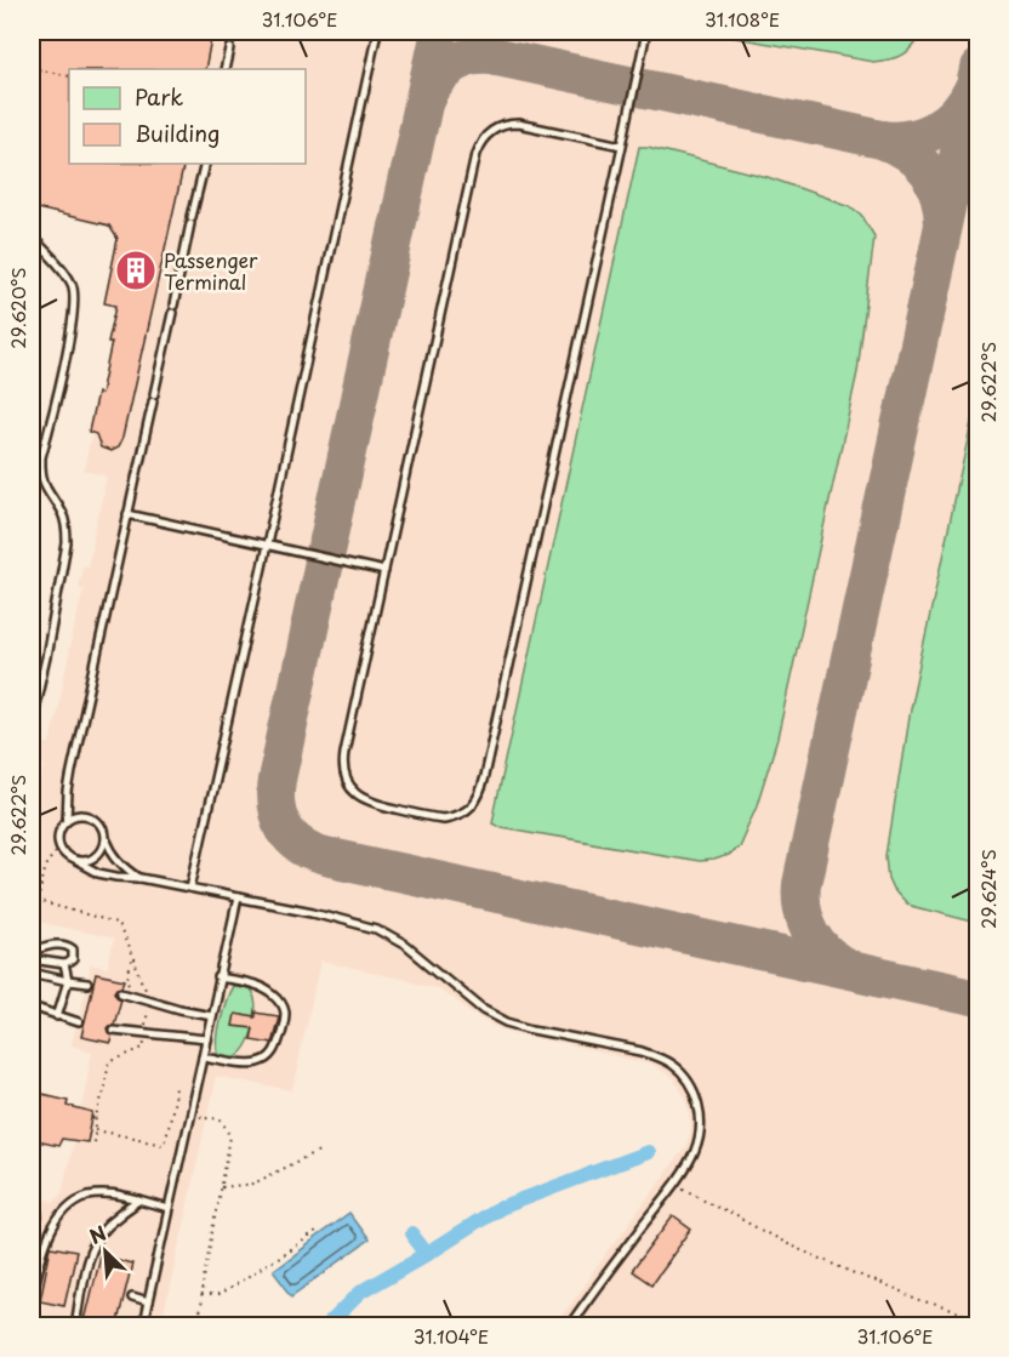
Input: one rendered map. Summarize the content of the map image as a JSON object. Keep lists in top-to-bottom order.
{
  "places": {
    "building": ["Passenger Terminal"]
  },
  "legend": ["Park", "Building"],
  "north": "top left",
  "coordinates": [
    "31.106°E",
    "31.108°E",
    "29.620°S",
    "29.622°S",
    "29.624°S",
    "31.104°E"
  ]
}
